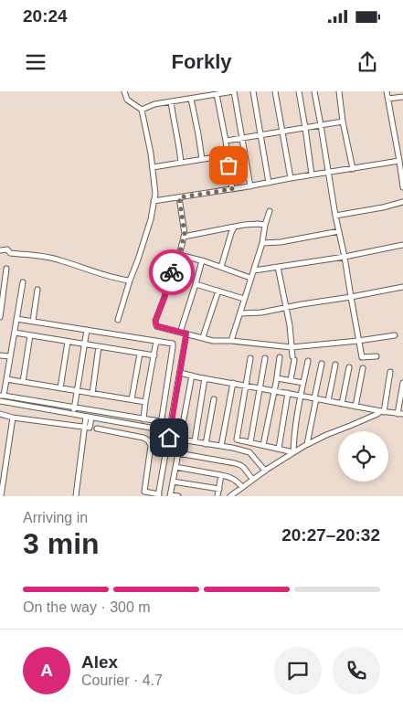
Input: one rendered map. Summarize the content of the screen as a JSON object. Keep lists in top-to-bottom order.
{
  "page": {
    "status": "20:24",
    "header": "Forkly",
    "heading": ["3 min", "Arriving in", "20:27–20:32"],
    "panel": ["Alex", "Courier · 4.7"],
    "bar": "On the way · 300 m",
    "round": "A"
  }
}
